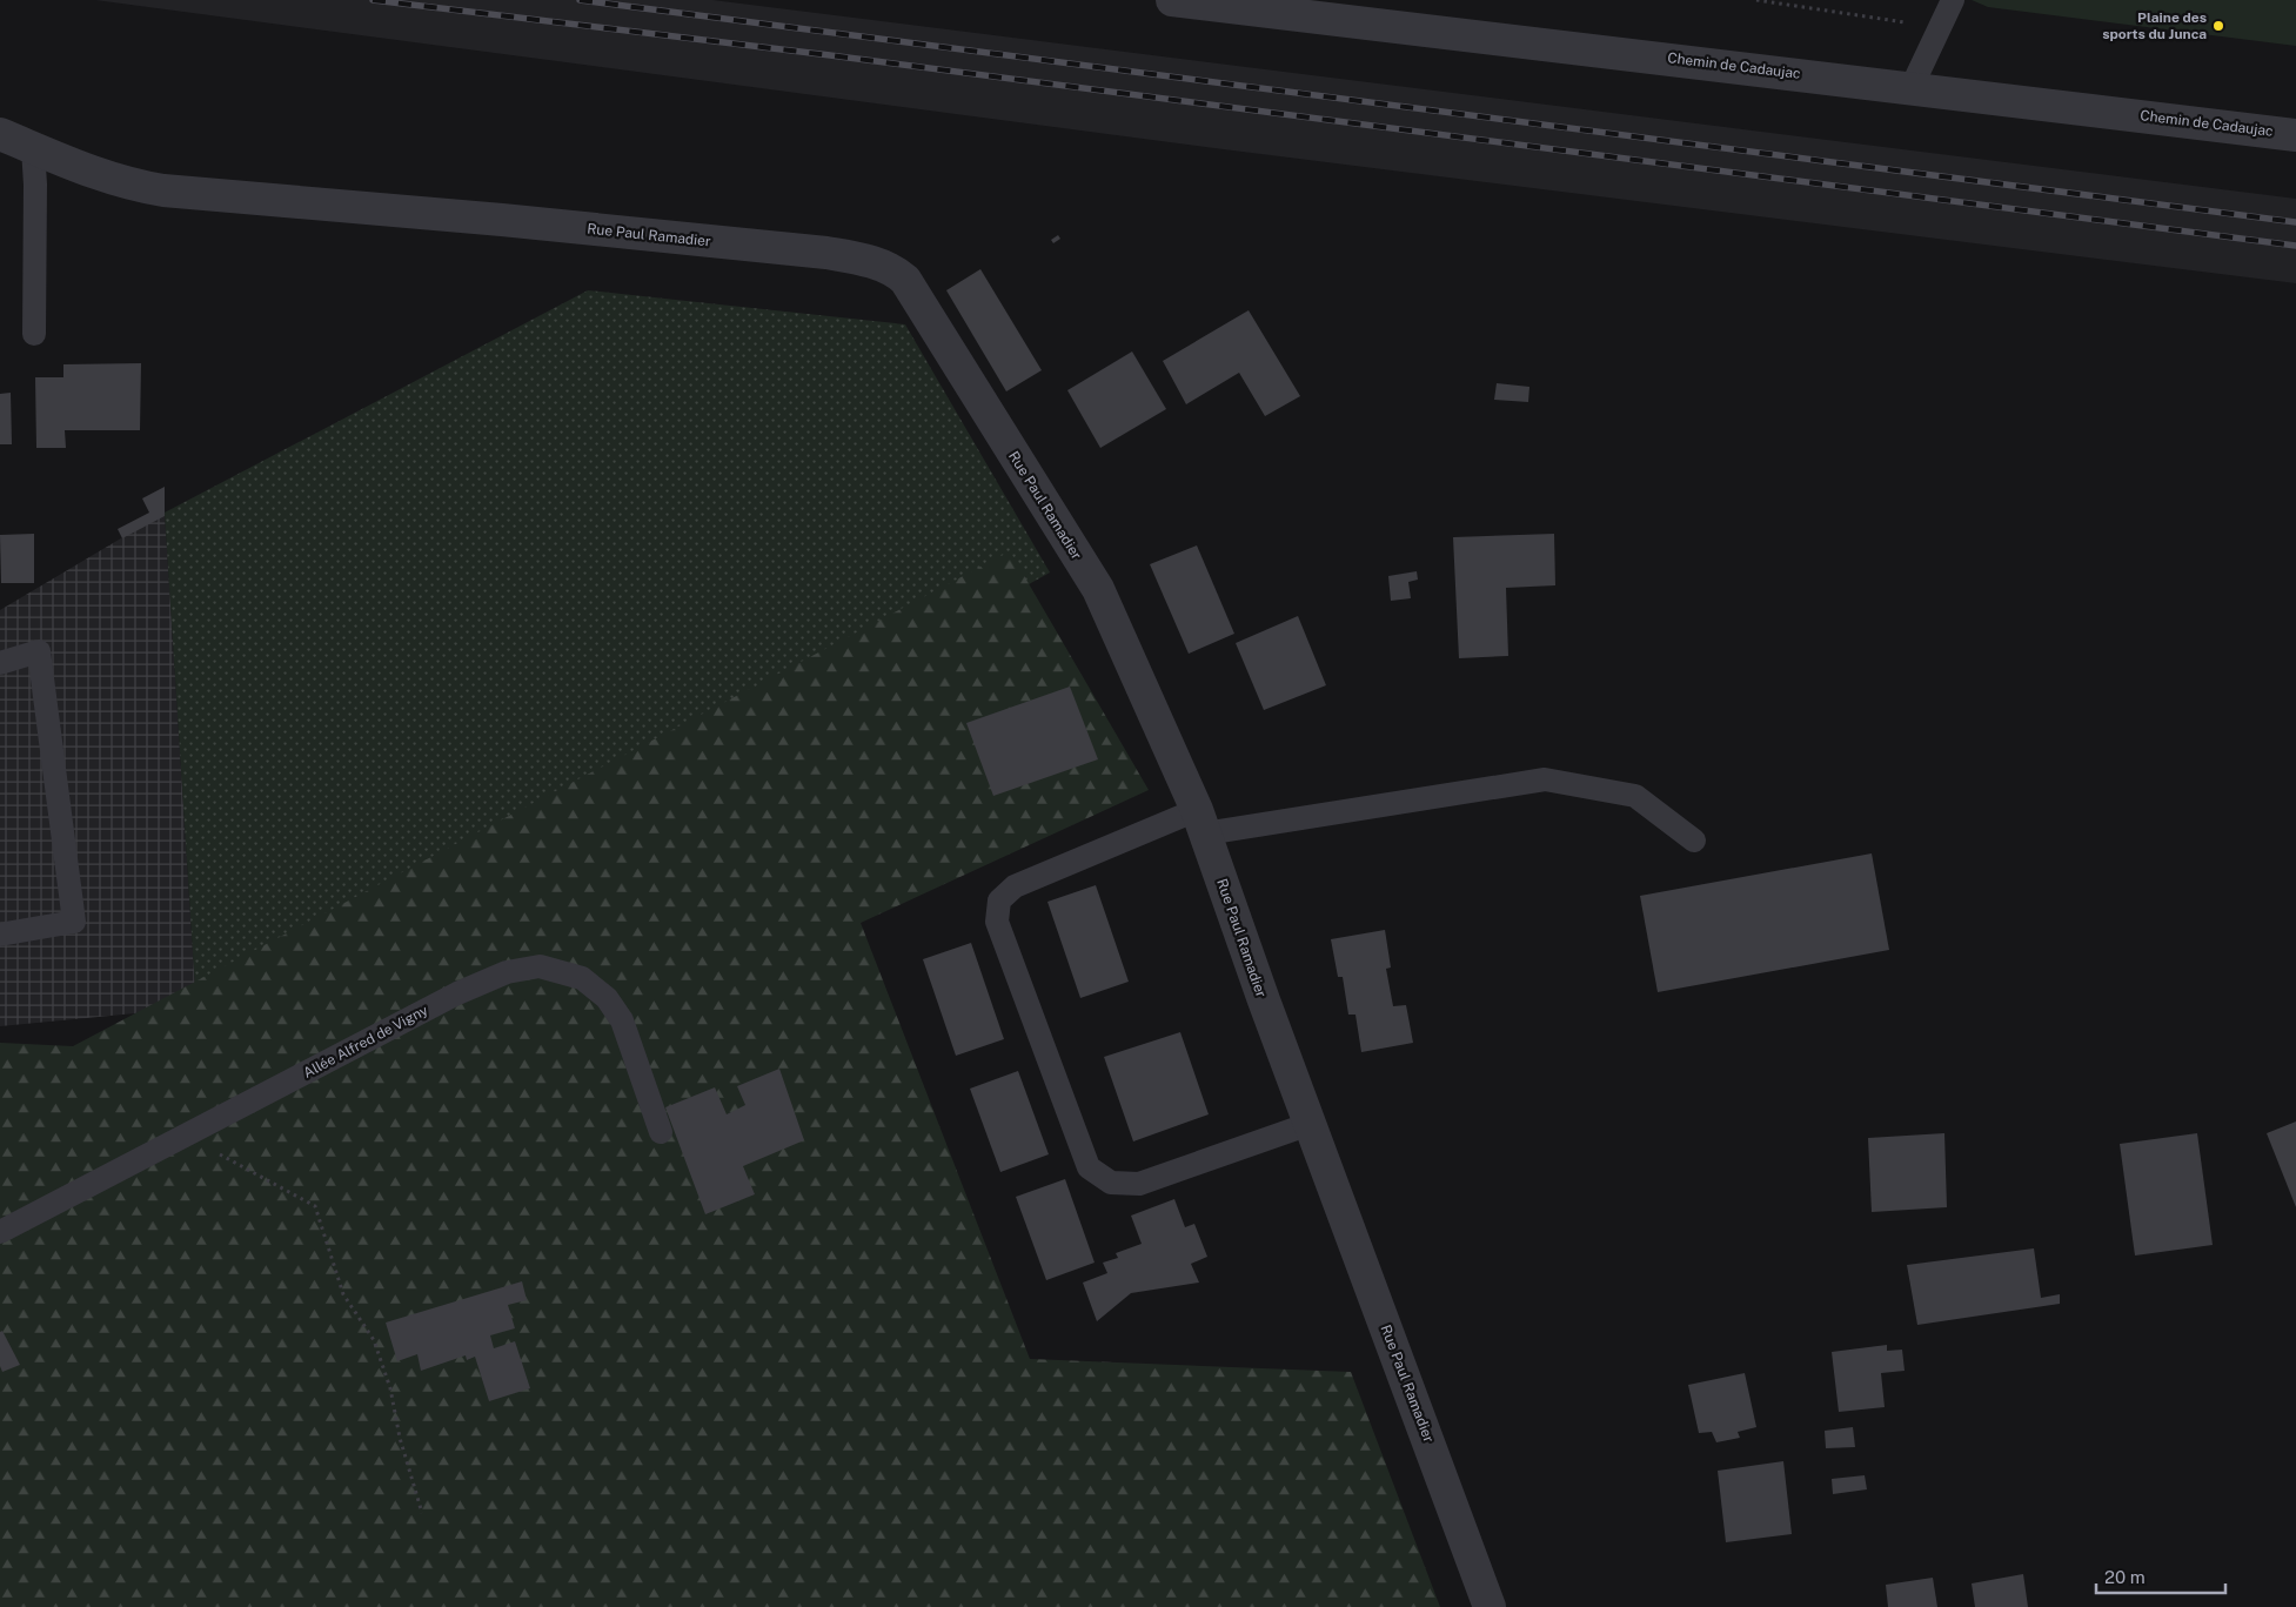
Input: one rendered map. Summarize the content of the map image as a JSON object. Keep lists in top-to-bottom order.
{
  "streets": {
    "street": ["Chemin de Cadaujac", "Rue Paul Ramadier"],
    "lane": ["Allée Alfred de Vigny"]
  },
  "places": ["Plaine des sports du Junca"],
  "scale_bar": "20 m"
}
